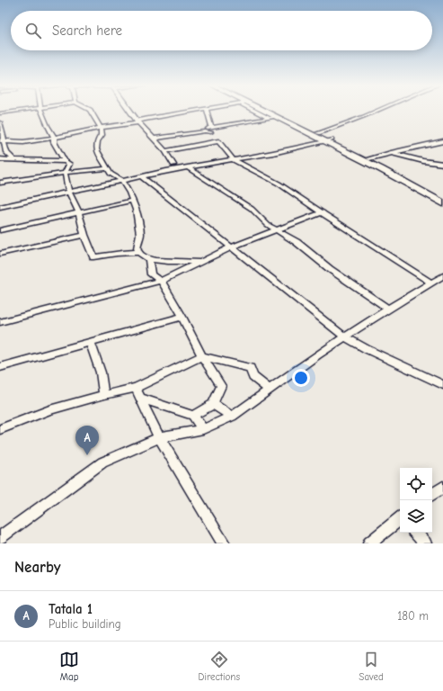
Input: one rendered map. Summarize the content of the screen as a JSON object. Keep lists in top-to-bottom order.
{
  "page": {
    "search": "Search here",
    "pins": "A",
    "heading": "Nearby",
    "list": [
      {
        "mark": "A",
        "name": "Tatala 1",
        "note": "Public building",
        "value": "180 m"
      }
    ],
    "nav": ["Map", "Directions", "Saved"]
  }
}
